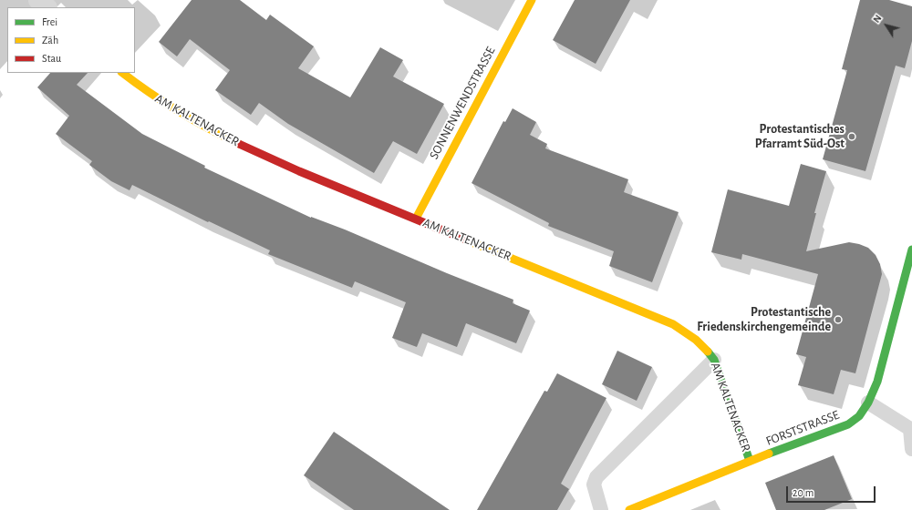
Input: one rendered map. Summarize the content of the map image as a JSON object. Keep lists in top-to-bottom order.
{
  "streets": {
    "street": ["SONNENWENDSTRASSE", "AM KALTENACKER", "FORSTSTRASSE"]
  },
  "crossings": [
    ["SONNENWENDSTRASSE", "AM KALTENACKER"],
    ["AM KALTENACKER", "FORSTSTRASSE"]
  ],
  "places": ["Protestantisches Pfarramt Süd-Ost", "Protestantische Friedenskirchengemeinde"],
  "legend": ["Frei", "Zäh", "Stau"],
  "scale_bar": "20 m",
  "north": "top left"
}
